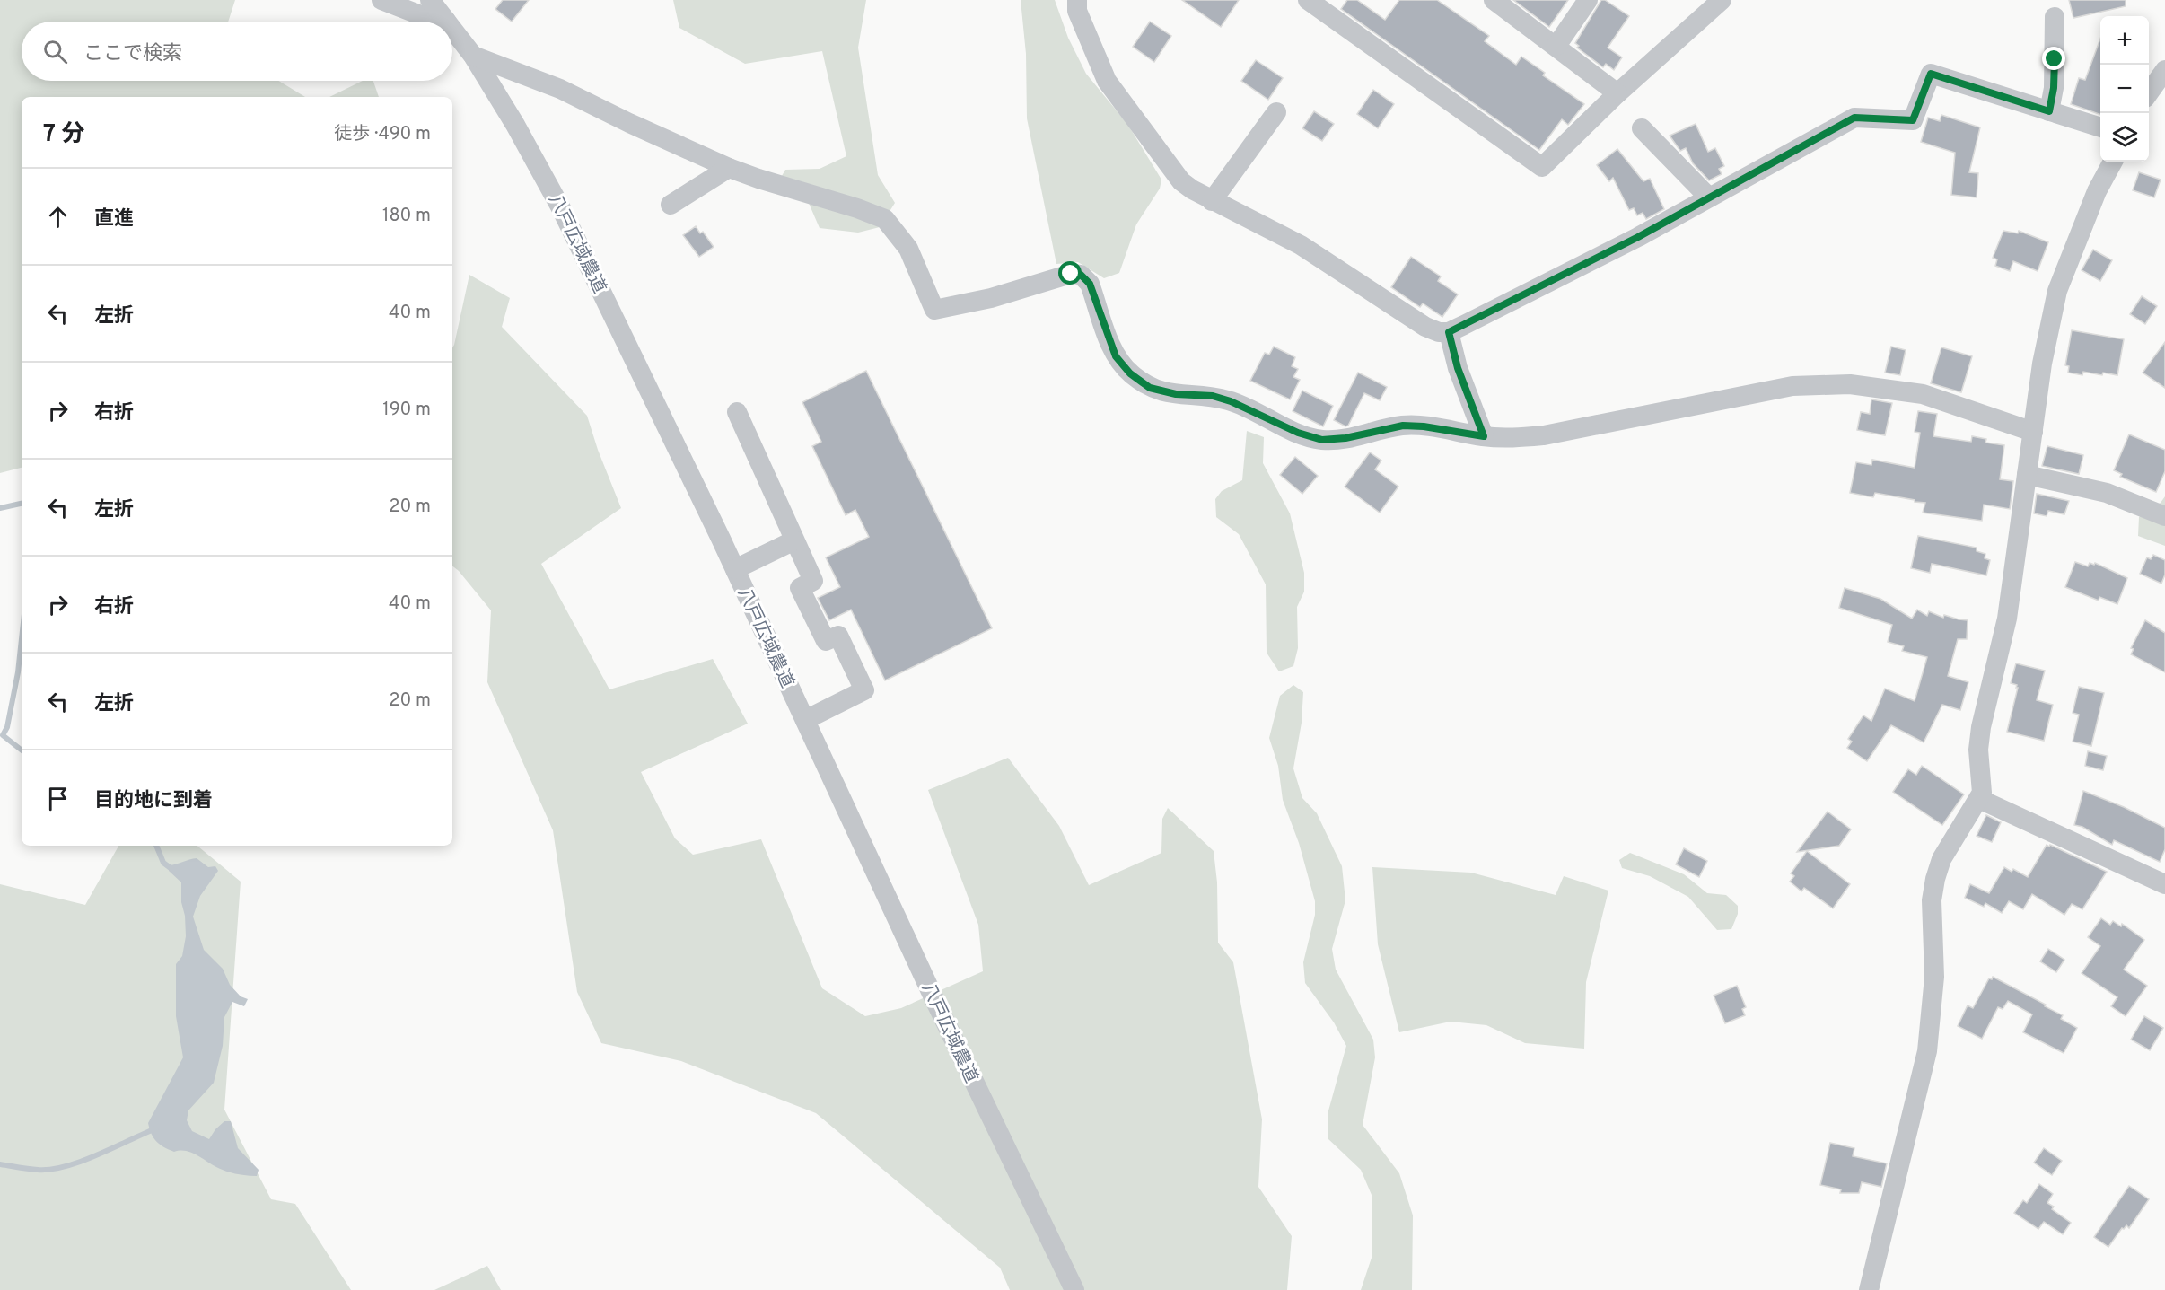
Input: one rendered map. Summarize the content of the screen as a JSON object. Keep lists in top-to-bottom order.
{
  "streets": {
    "street": ["八戸広域農道"]
  },
  "page": {
    "map_buttons": ["+", "−"],
    "search": "ここで検索",
    "heading": ["7 分", "徒歩 · 490 m"],
    "list": [
      ["直進", "180 m"],
      ["左折", "40 m"],
      ["右折", "190 m"],
      ["左折", "20 m"],
      ["右折", "40 m"],
      ["左折", "20 m"],
      "目的地に到着"
    ]
  }
}
